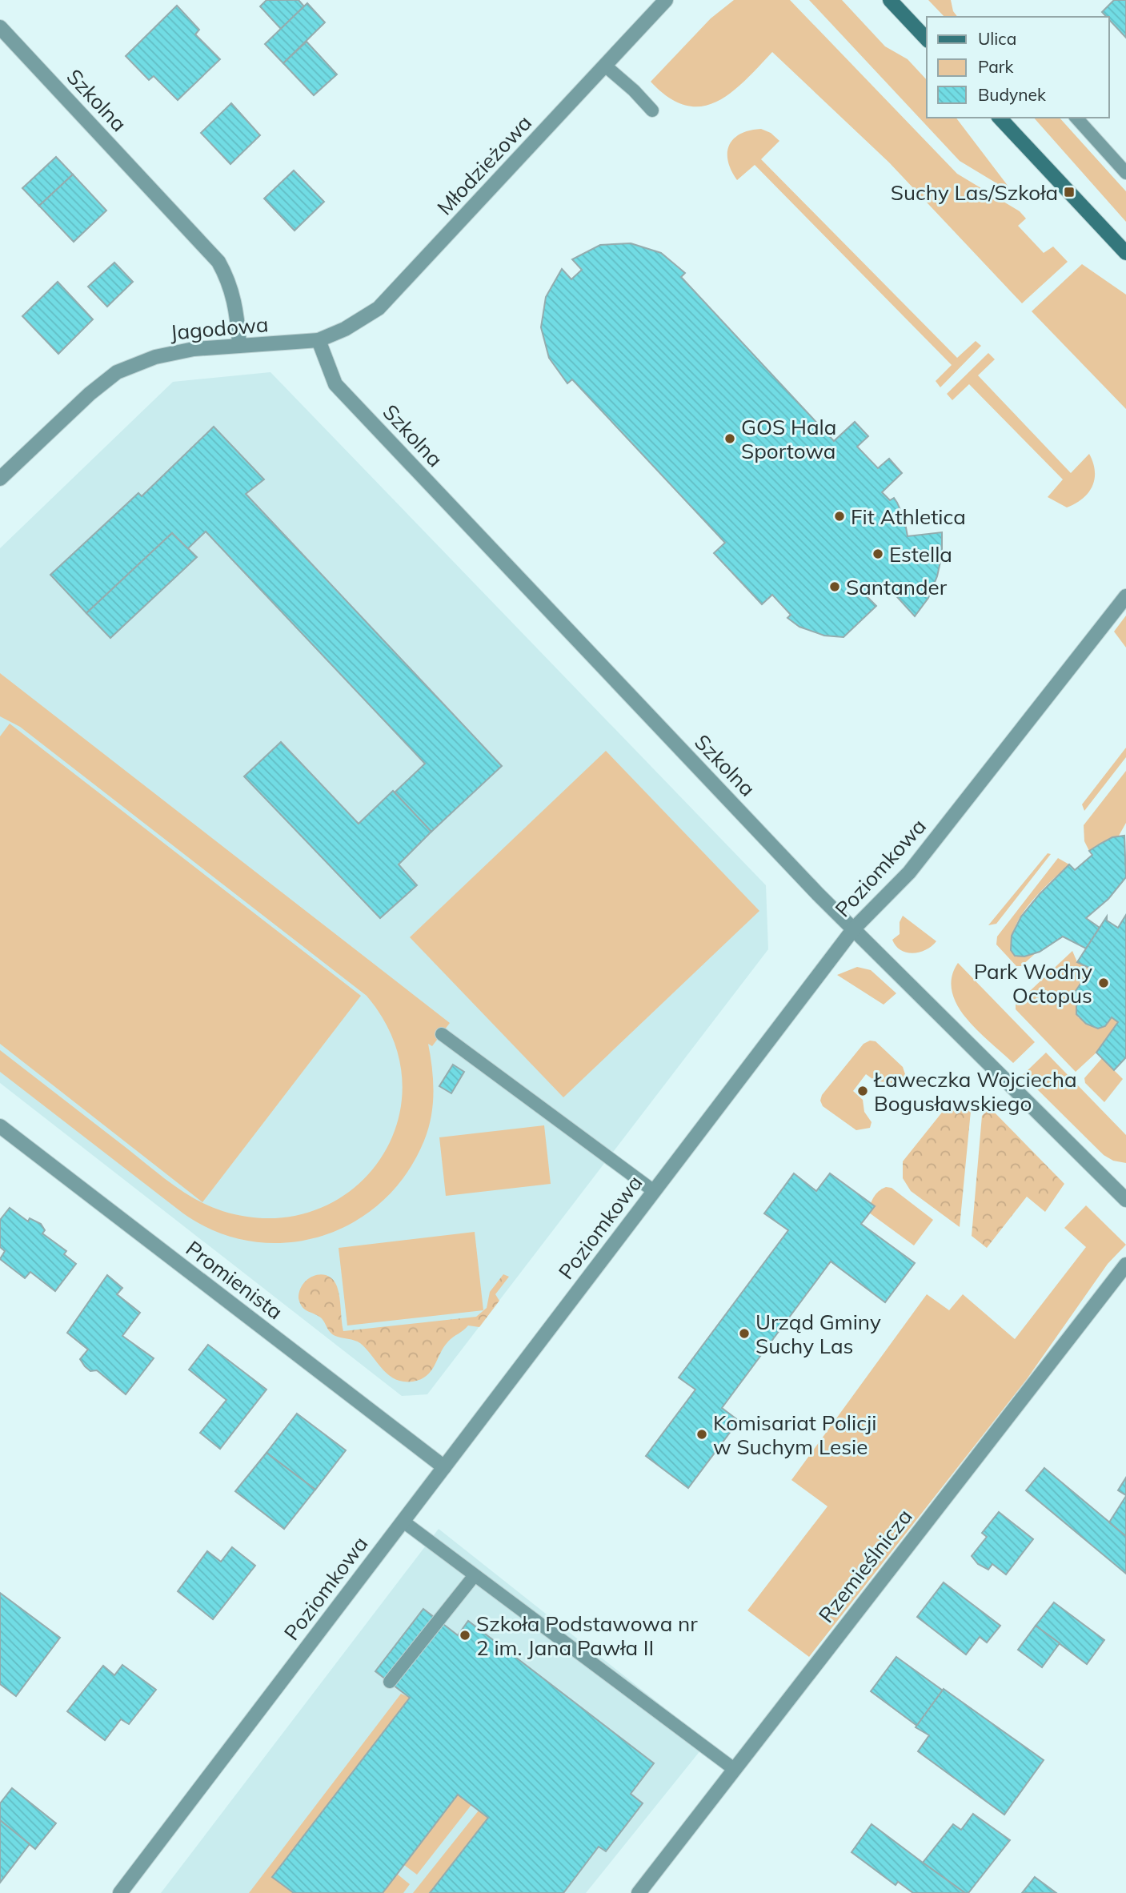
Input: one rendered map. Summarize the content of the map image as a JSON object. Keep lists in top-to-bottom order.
{
  "streets": {
    "street": [
      "Szkolna",
      "Młodzieżowa",
      "Jagodowa",
      "Poziomkowa",
      "Promienista",
      "Rzemieślnicza"
    ]
  },
  "crossings": [
    ["Szkolna", "Młodzieżowa"],
    ["Szkolna", "Jagodowa"],
    ["Szkolna", "Poziomkowa"],
    ["Młodzieżowa", "Jagodowa"],
    ["Poziomkowa", "Promienista"]
  ],
  "places": {
    "transit": ["Suchy Las/Szkoła"],
    "other": [
      "GOS Hala Sportowa",
      "Fit Athletica",
      "Estella",
      "Santander",
      "Park Wodny Octopus",
      "Ławeczka Wojciecha Bogusławskiego",
      "Urząd Gminy Suchy Las",
      "Komisariat Policji w Suchym Lesie",
      "Szkoła Podstawowa nr 2 im. Jana Pawła II"
    ]
  },
  "legend": ["Ulica", "Park", "Budynek"]
}
